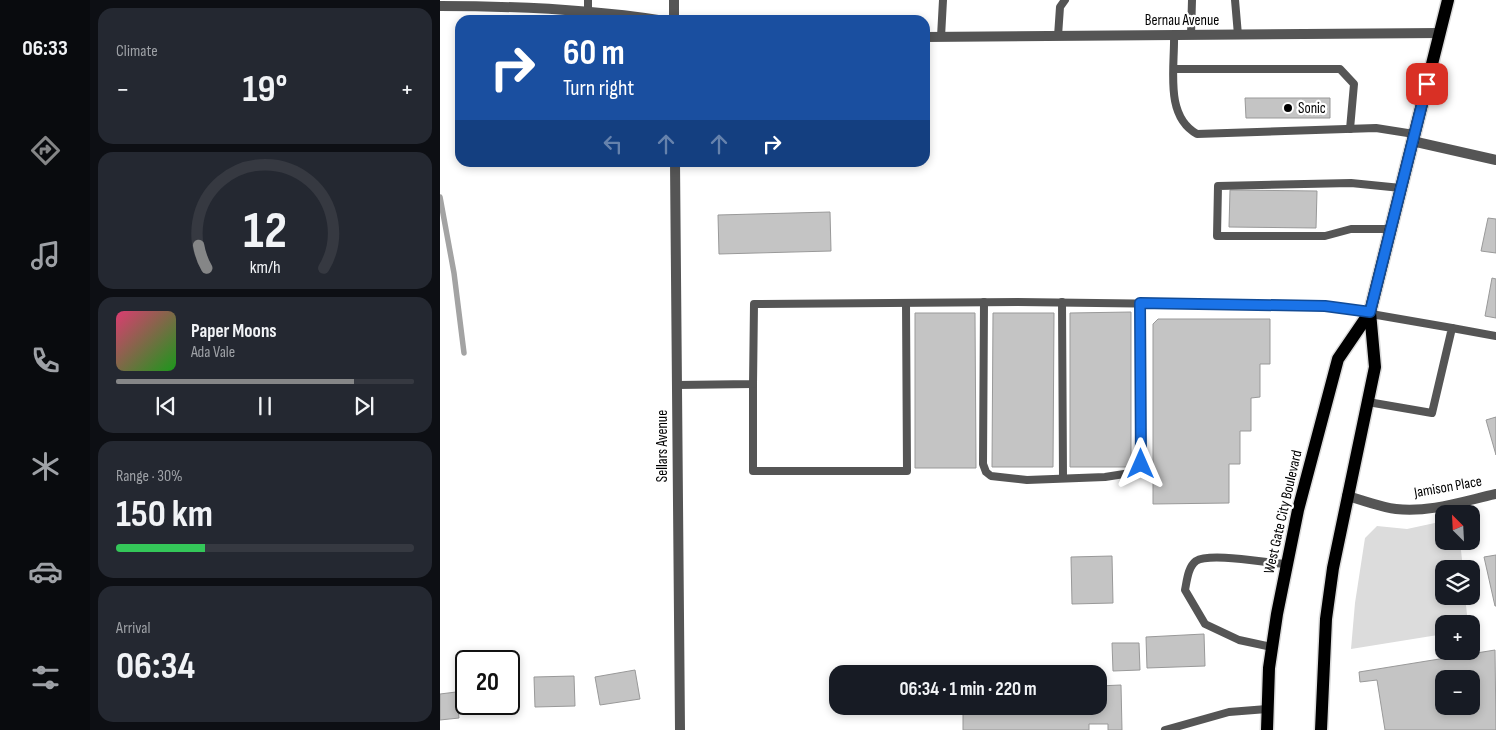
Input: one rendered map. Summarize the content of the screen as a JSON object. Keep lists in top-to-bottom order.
{
  "streets": {
    "main road": ["West Gate City Boulevard"],
    "street": ["Bernau Avenue", "Sellars Avenue", "Jamison Place"]
  },
  "crossings": [
    ["Bernau Avenue", "West Gate City Boulevard"],
    ["Jamison Place", "West Gate City Boulevard"]
  ],
  "places": ["Sonic"],
  "north": "top left",
  "page": {
    "tabs": "06:33",
    "tile": [
      "Climate",
      ["Range · 30%", "150 km"],
      ["Arrival", "06:34"]
    ],
    "turn": ["60 m", "Turn right"],
    "heat": ["−", "19°", "+"],
    "song": ["Paper Moons", "Ada Vale"],
    "map_buttons": ["+", "−"],
    "limit": "20",
    "trip": "06:34 · 1 min · 220 m",
    "gauge": ["12", "km/h"]
  }
}
